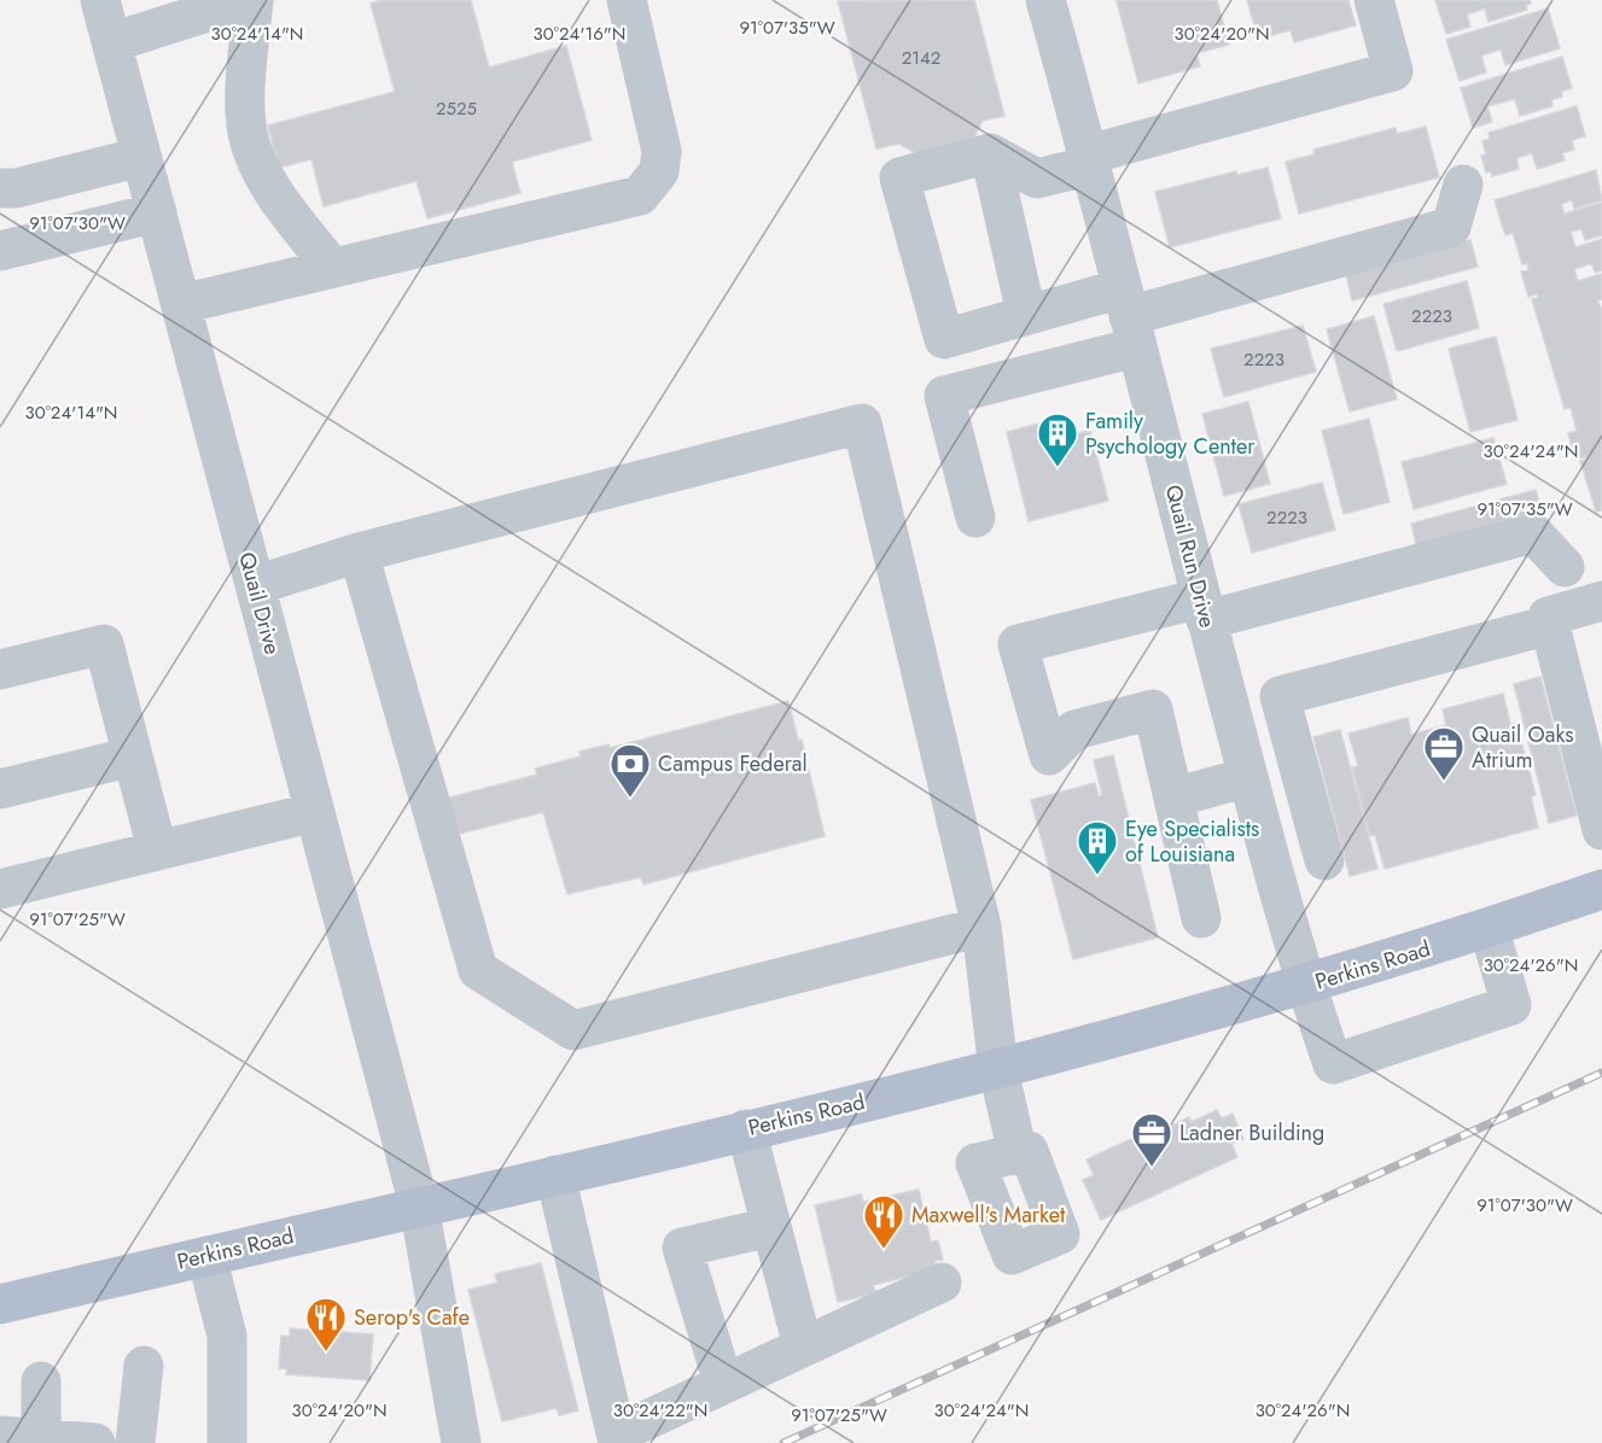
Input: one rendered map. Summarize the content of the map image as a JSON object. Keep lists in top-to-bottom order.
{
  "streets": {
    "main road": ["Perkins Road"],
    "street": ["Quail Run Drive", "Quail Drive"]
  },
  "crossings": [
    ["Quail Run Drive", "Perkins Road"],
    ["Quail Drive", "Perkins Road"]
  ],
  "places": {
    "building": ["Family Psychology Center", "Eye Specialists of Louisiana"],
    "office": ["Quail Oaks Atrium", "Ladner Building"],
    "bank": ["Campus Federal"],
    "restaurant": ["Maxwell's Market", "Serop's Cafe"]
  },
  "house_numbers": [
    "2142",
    "2525",
    "2223",
    "2223",
    "2223"
  ],
  "coordinates": [
    "91°07'35\"W",
    "30°24'14\"N",
    "30°24'16\"N",
    "30°24'20\"N",
    "91°07'30\"W",
    "30°24'24\"N",
    "91°07'25\"W",
    "30°24'26\"N",
    "30°24'22\"N"
  ]
}
